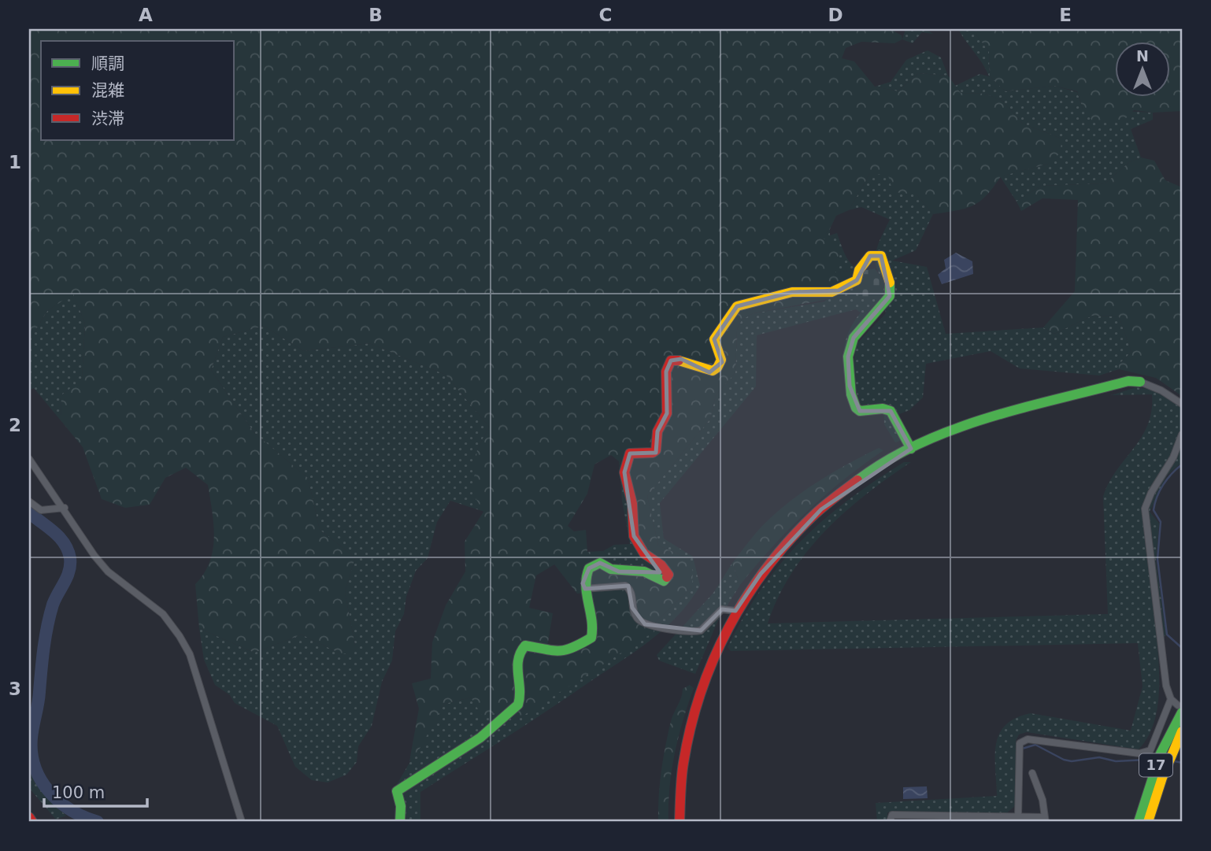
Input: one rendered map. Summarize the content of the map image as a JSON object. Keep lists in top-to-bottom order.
{
  "streets": {
    "street": ["17"]
  },
  "legend": ["順調", "混雑", "渋滞"],
  "scale_bar": "100 m",
  "north": "top",
  "grid": {
    "columns": [
      "A",
      "B",
      "C",
      "D",
      "E"
    ],
    "rows": ["1", "2", "3"]
  }
}
